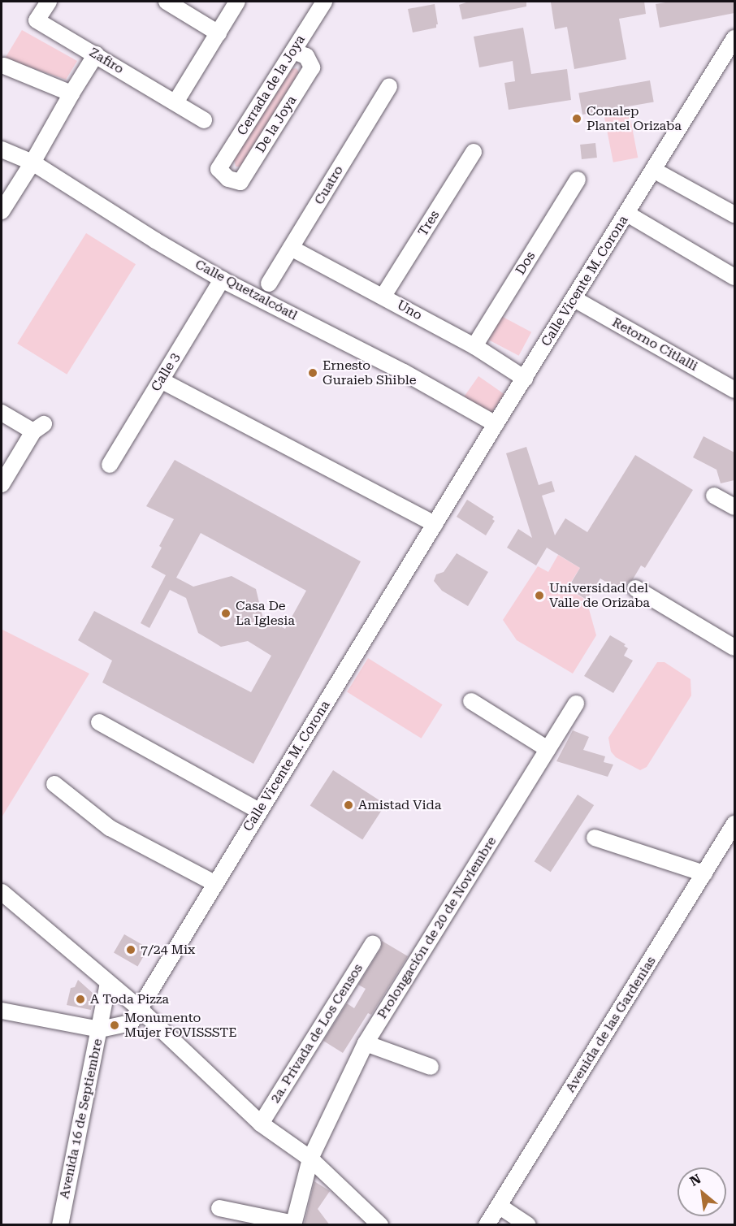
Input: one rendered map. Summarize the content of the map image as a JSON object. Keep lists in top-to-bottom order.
{
  "streets": {
    "street": [
      "Zafiro",
      "Cerrada de la Joya",
      "De la Joya",
      "Cuatro",
      "Tres",
      "Dos",
      "Calle Vicente M. Corona",
      "Calle Quetzalcóatl",
      "Uno",
      "Retorno Citlalli",
      "Calle 3",
      "Prolongación de 20 de Noviembre",
      "Avenida de las Gardenias",
      "2a. Privada de Los Censos",
      "Avenida 16 de Septiembre"
    ]
  },
  "crossings": [
    ["Cerrada de la Joya", "De la Joya"],
    ["Cuatro", "Uno"],
    ["Tres", "Uno"],
    ["Dos", "Uno"],
    ["Calle Vicente M. Corona", "Calle Quetzalcóatl"],
    ["Calle Vicente M. Corona", "Uno"],
    ["Calle Vicente M. Corona", "Retorno Citlalli"],
    ["Calle Vicente M. Corona", "Avenida 16 de Septiembre"],
    ["Calle Quetzalcóatl", "Calle 3"]
  ],
  "places": [
    "Conalep Plantel Orizaba",
    "Ernesto Guraieb Shible",
    "Universidad del Valle de Orizaba",
    "Casa De La Iglesia",
    "Amistad Vida",
    "7/24 Mix",
    "A Toda Pizza",
    "Monumento Mujer FOVISSSTE"
  ],
  "north": "top left"
}
